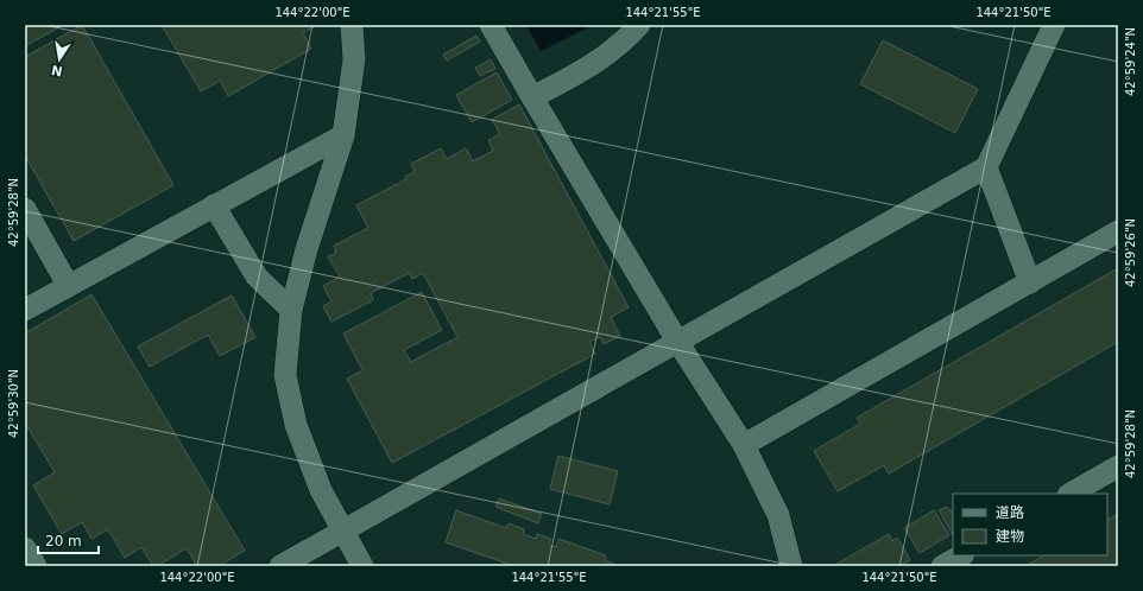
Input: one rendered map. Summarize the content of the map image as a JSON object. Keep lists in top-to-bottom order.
{
  "legend": ["道路", "建物"],
  "scale_bar": "20 m",
  "north": "bottom",
  "coordinates": [
    "144°22'00\"E",
    "144°21'55\"E",
    "144°21'50\"E",
    "42°59'24\"N",
    "42°59'28\"N",
    "42°59'26\"N",
    "42°59'30\"N"
  ]
}
